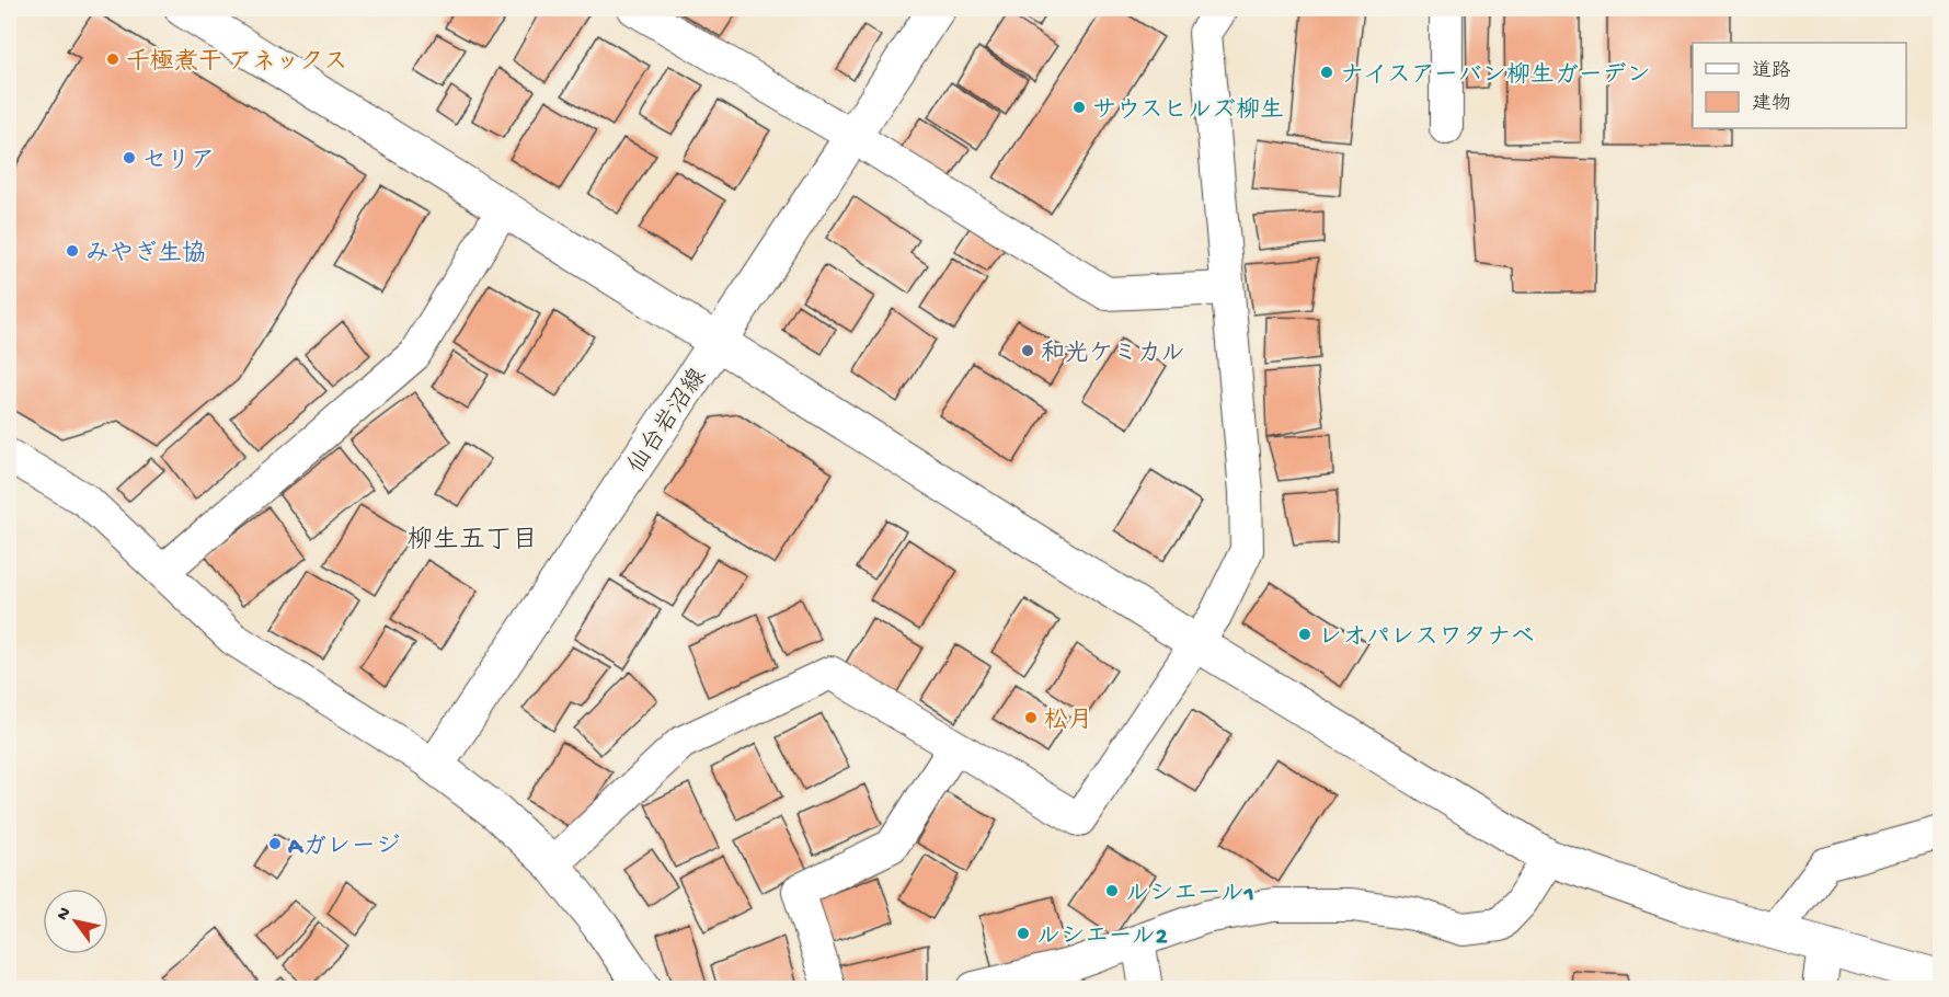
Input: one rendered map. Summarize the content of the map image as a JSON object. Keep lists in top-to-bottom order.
{
  "streets": {
    "street": ["仙台岩沼線"]
  },
  "districts": ["柳生五丁目"],
  "places": [
    "千極煮干 アネックス",
    "ナイスアーバン柳生ガーデン",
    "サウスヒルズ柳生",
    "セリア",
    "みやぎ生協",
    "和光ケミカル",
    "レオパレスワタナベ",
    "松月",
    "Aガレージ",
    "ルシエール1",
    "ルシエール2"
  ],
  "legend": ["道路", "建物"],
  "north": "top left"
}
